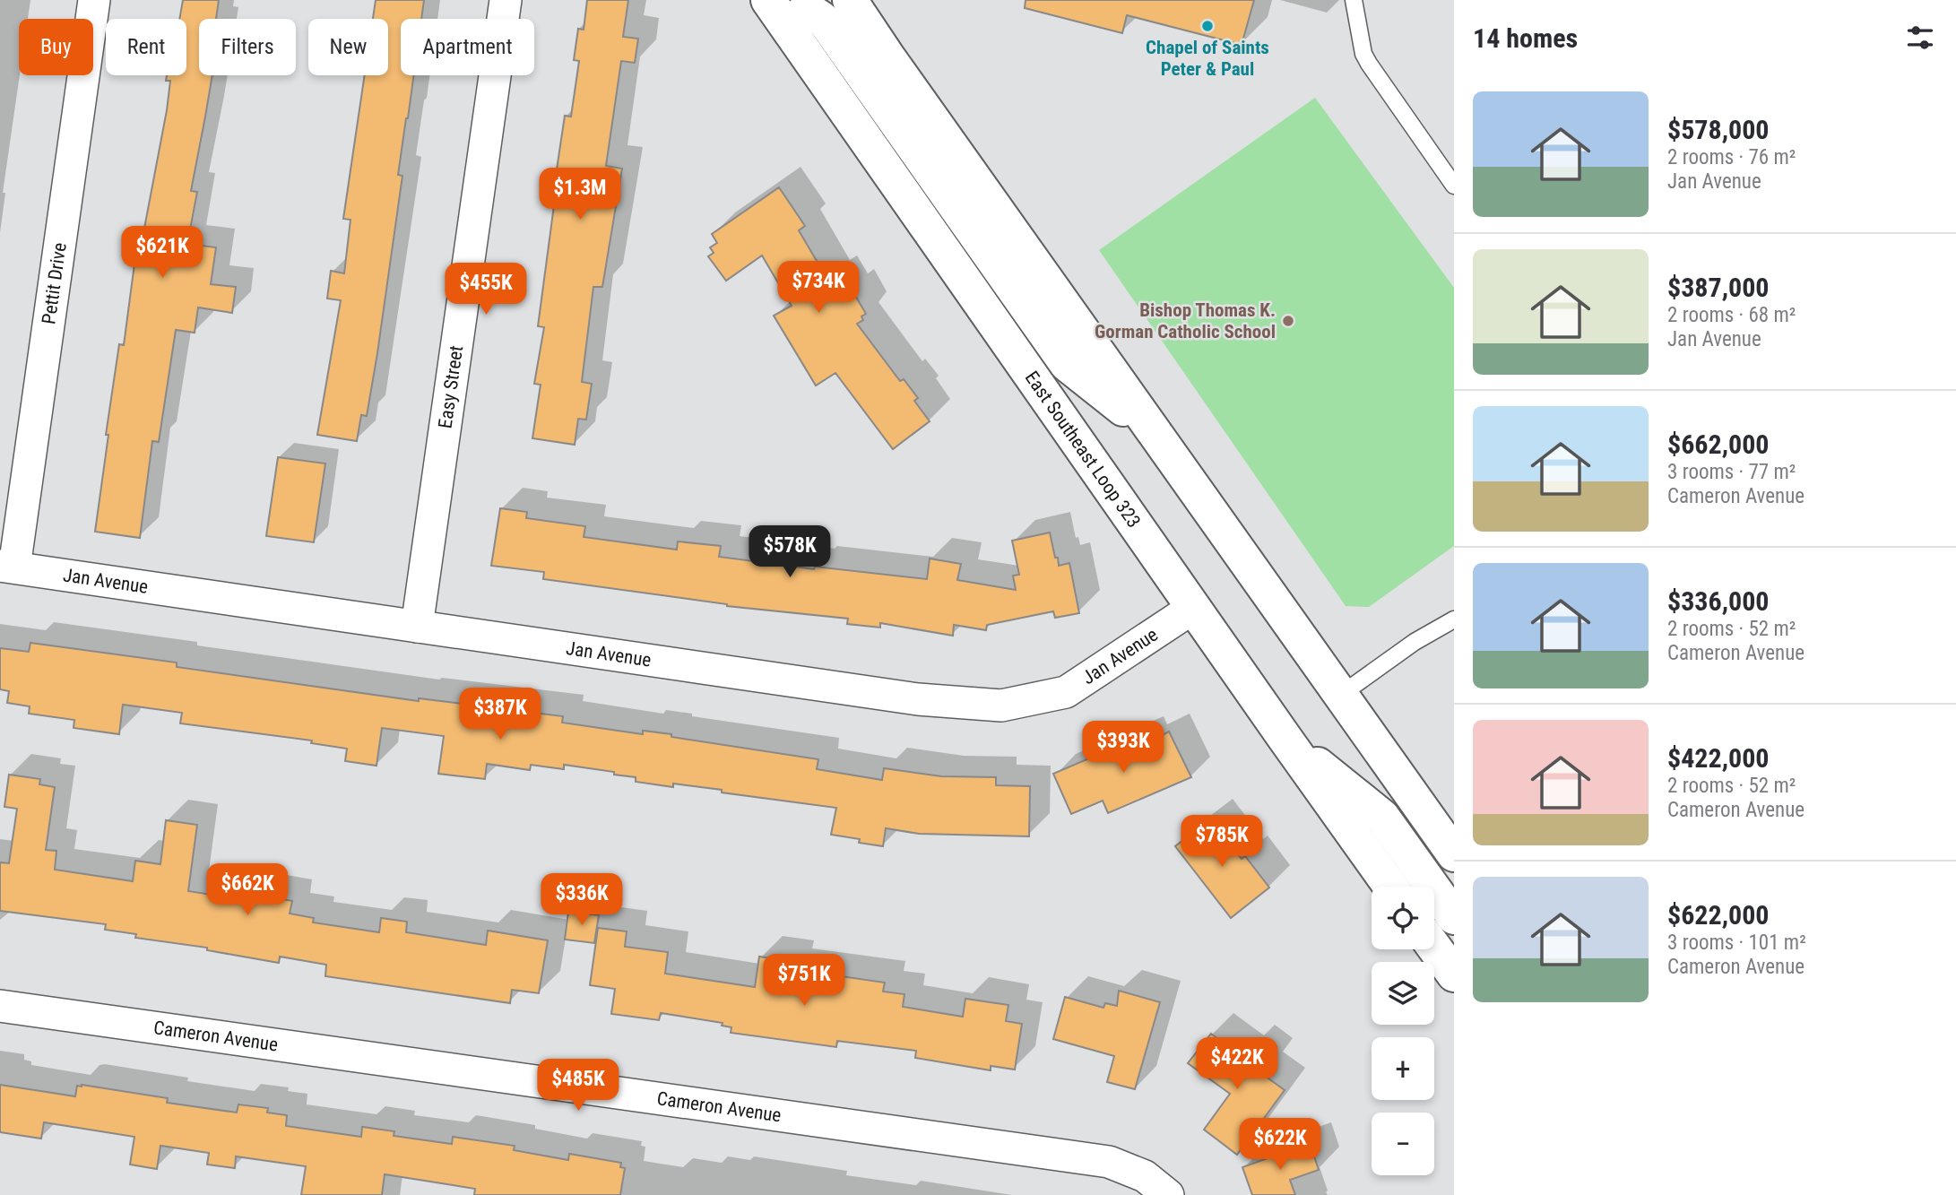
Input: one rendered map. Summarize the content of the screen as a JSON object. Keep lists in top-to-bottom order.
{
  "streets": {
    "highway": ["East Southeast Loop 323"],
    "street": [
      "Pettit Drive",
      "Easy Street",
      "Jan Avenue",
      "Cameron Avenue"
    ]
  },
  "crossings": [
    ["Pettit Drive", "Jan Avenue"],
    ["Easy Street", "Jan Avenue"],
    ["East Southeast Loop 323", "Jan Avenue"]
  ],
  "places": ["Chapel of Saints Peter & Paul", "Bishop Thomas K. Gorman Catholic School"],
  "page": {
    "heading": "14 homes",
    "chip": [
      "Buy",
      "Rent",
      "Filters",
      "New",
      "Apartment"
    ],
    "list": [
      {
        "name": "$578,000",
        "note": "2 rooms · 76 m² · Jan Avenue"
      },
      {
        "name": "$387,000",
        "note": "2 rooms · 68 m² · Jan Avenue"
      },
      {
        "name": "$662,000",
        "note": "3 rooms · 77 m² · Cameron Avenue"
      },
      {
        "name": "$336,000",
        "note": "2 rooms · 52 m² · Cameron Avenue"
      },
      {
        "name": "$422,000",
        "note": "2 rooms · 52 m² · Cameron Avenue"
      },
      {
        "name": "$622,000",
        "note": "3 rooms · 101 m² · Cameron Avenue"
      }
    ],
    "price": [
      "$1.3M",
      "$621K",
      "$734K",
      "$455K",
      "$578K",
      "$387K",
      "$393K",
      "$785K",
      "$662K",
      "$336K",
      "$751K",
      "$422K",
      "$485K",
      "$622K"
    ],
    "map_buttons": ["+", "−"]
  }
}
